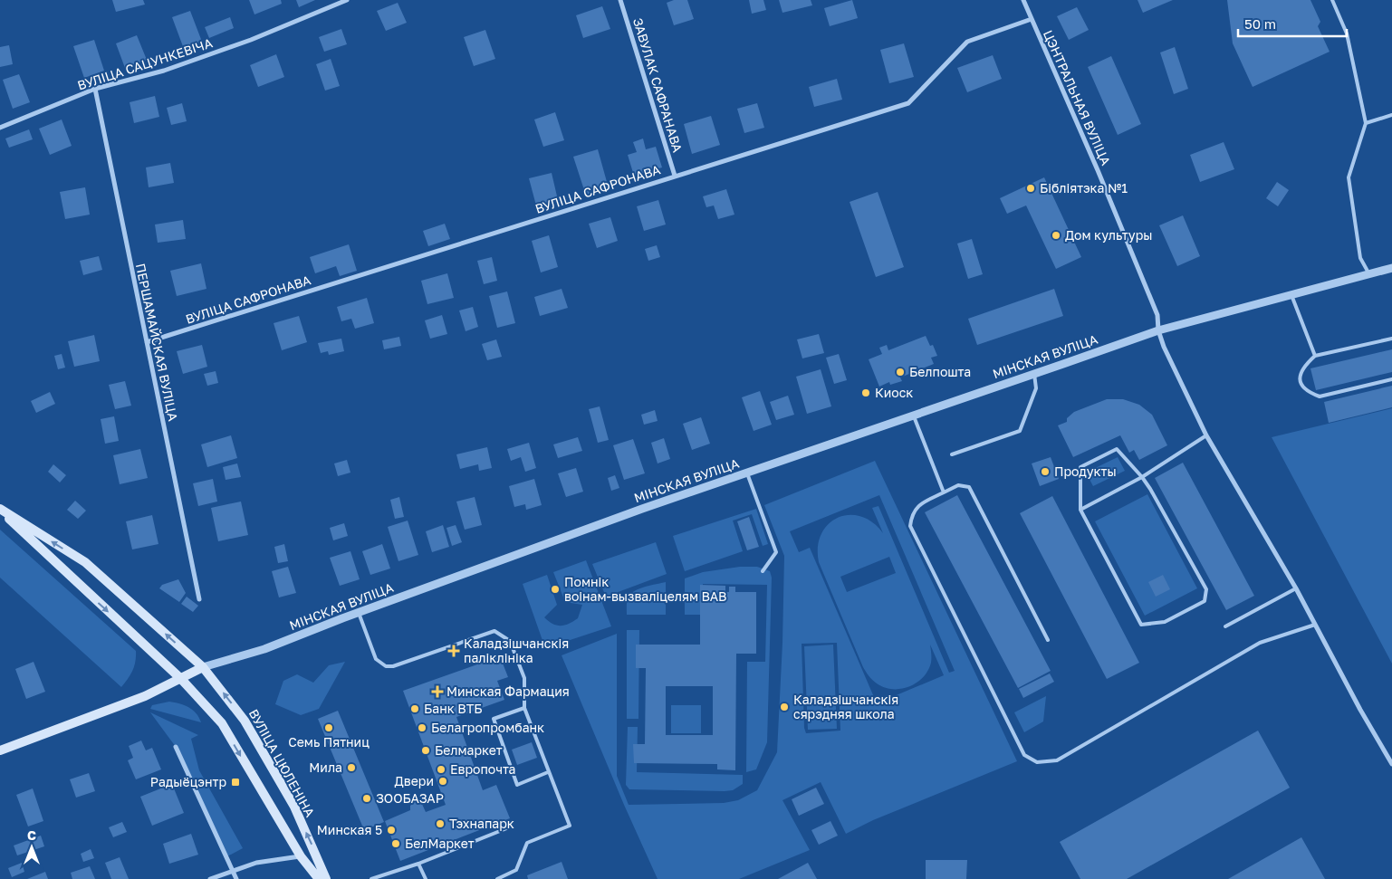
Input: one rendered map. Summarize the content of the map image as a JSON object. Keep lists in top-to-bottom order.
{
  "streets": {
    "main road": ["МІНСКАЯ ВУЛІЦА", "ВУЛІЦА ЦЮЛЕНІНА"],
    "street": [
      "ВУЛІЦА САЦУНКЕВІЧА",
      "ЗАВУЛАК САФРАНАВА",
      "ЦЭНТРАЛЬНАЯ ВУЛІЦА",
      "ВУЛІЦА САФРОНАВА",
      "ПЕРШАМАЙСКАЯ ВУЛІЦА"
    ]
  },
  "crossings": [
    ["ВУЛІЦА САЦУНКЕВІЧА", "ПЕРШАМАЙСКАЯ ВУЛІЦА"],
    ["ЗАВУЛАК САФРАНАВА", "ВУЛІЦА САФРОНАВА"],
    ["ЦЭНТРАЛЬНАЯ ВУЛІЦА", "ВУЛІЦА САФРОНАВА"],
    ["ЦЭНТРАЛЬНАЯ ВУЛІЦА", "МІНСКАЯ ВУЛІЦА"],
    ["ВУЛІЦА САФРОНАВА", "ПЕРШАМАЙСКАЯ ВУЛІЦА"],
    ["МІНСКАЯ ВУЛІЦА", "ВУЛІЦА ЦЮЛЕНІНА"]
  ],
  "places": {
    "other": [
      "Бібліятэка №1",
      "Дом культуры",
      "Белпошта",
      "Киоск",
      "Продукты",
      "Помнік воінам-вызваліцелям ВАВ",
      "Каладзішчанскія сярэдняя школа",
      "Банк ВТБ",
      "Семь Пятниц",
      "Белагропромбанк",
      "Белмаркет",
      "Мила",
      "Европочта",
      "Двери",
      "ЗООБАЗАР",
      "Тэхнапарк",
      "Минская 5",
      "БелМаркет"
    ],
    "health": ["Каладзішчанскія паліклініка", "Минская Фармация"],
    "transit": ["Радыёцэнтр"]
  },
  "scale_bar": "50 m",
  "north": "top"
}
